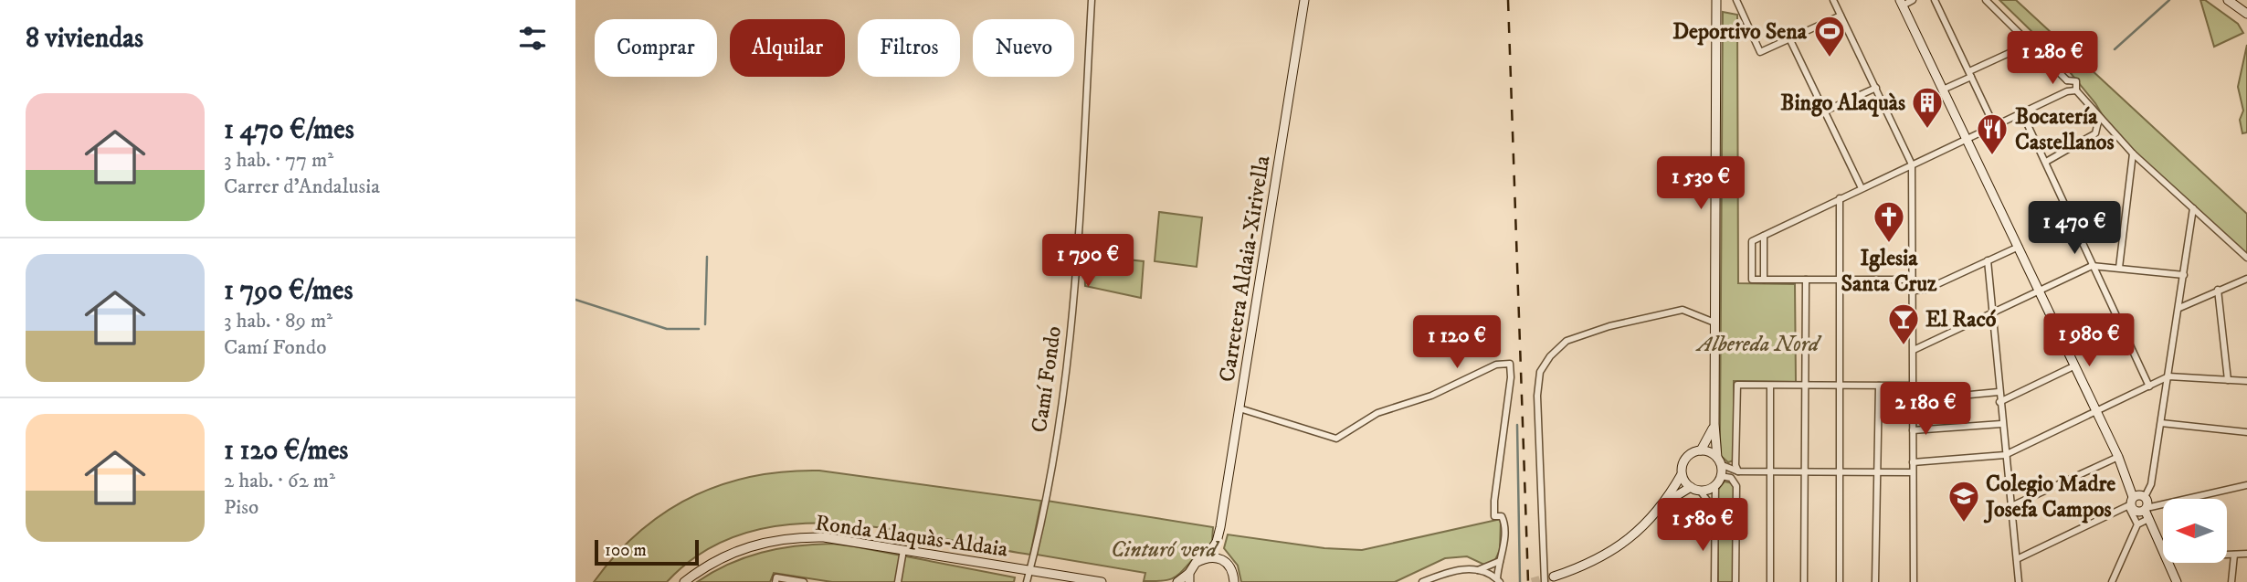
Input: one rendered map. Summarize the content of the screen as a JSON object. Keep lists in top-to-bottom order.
{
  "streets": {
    "street": ["Carretera Aldaia-Xirivella", "Camí Fondo", "Ronda Alaquàs-Aldaia"]
  },
  "crossings": [
    ["Camí Fondo", "Ronda Alaquàs-Aldaia"]
  ],
  "parks": ["Albereda Nord", "Cinturó verd"],
  "places": {
    "sports": ["Deportivo Sena"],
    "building": ["Bingo Alaquàs"],
    "restaurant": ["Bocatería Castellanos"],
    "church": ["Iglesia Santa Cruz"],
    "bar": ["El Racó"],
    "school or university": ["Colegio Madre Josefa Campos"]
  },
  "scale_bar": "100 m",
  "north": "left",
  "page": {
    "heading": "8 viviendas",
    "chip": [
      "Comprar",
      "Alquilar",
      "Filtros",
      "Nuevo"
    ],
    "price": [
      "1 280 €",
      "1 530 €",
      "1 470 €",
      "1 790 €",
      "1 980 €",
      "1 120 €",
      "2 180 €",
      "1 580 €"
    ],
    "list": [
      {
        "name": "1 470 €/mes",
        "note": "3 hab. · 77 m² · Carrer d'Andalusia"
      },
      {
        "name": "1 790 €/mes",
        "note": "3 hab. · 89 m² · Camí Fondo"
      },
      {
        "name": "1 120 €/mes",
        "note": "2 hab. · 62 m² · Piso"
      }
    ],
    "scale": "100 m"
  }
}
